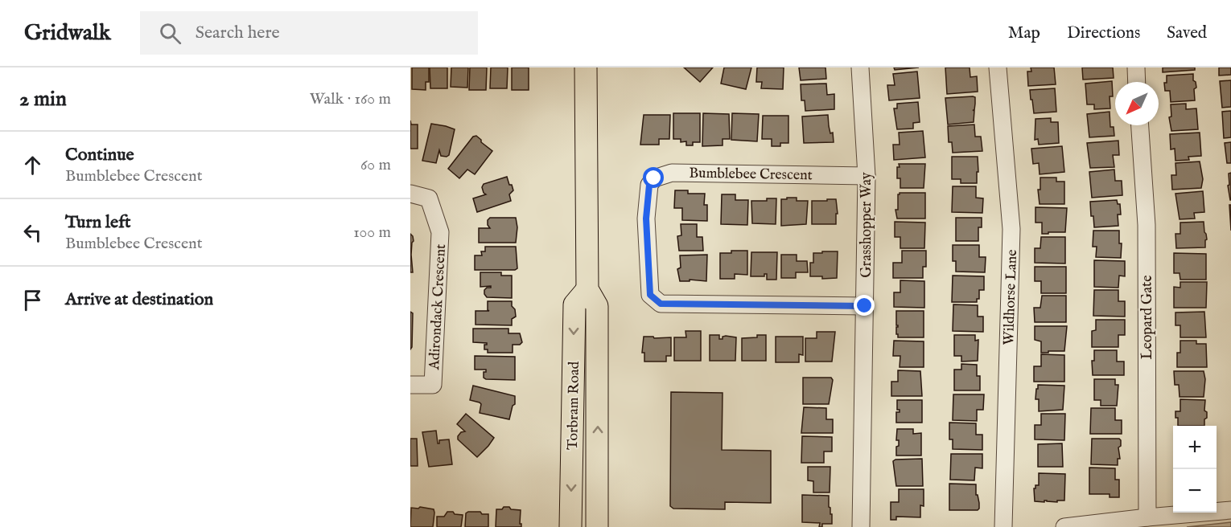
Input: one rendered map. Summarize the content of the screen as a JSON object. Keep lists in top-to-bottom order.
{
  "streets": {
    "main road": ["Torbram Road"],
    "street": [
      "Bumblebee Crescent",
      "Grasshopper Way",
      "Wildhorse Lane",
      "Adirondack Crescent",
      "Leopard Gate"
    ]
  },
  "crossings": [
    ["Bumblebee Crescent", "Grasshopper Way"]
  ],
  "north": "bottom left",
  "page": {
    "header": "Gridwalk",
    "search": "Search here",
    "nav": ["Map", "Directions", "Saved"],
    "heading": ["2 min", "Walk · 160 m"],
    "list": [
      ["Continue", "Bumblebee Crescent", "60 m"],
      ["Turn left", "Bumblebee Crescent", "100 m"],
      "Arrive at destination"
    ],
    "map_buttons": ["+", "−"]
  }
}
